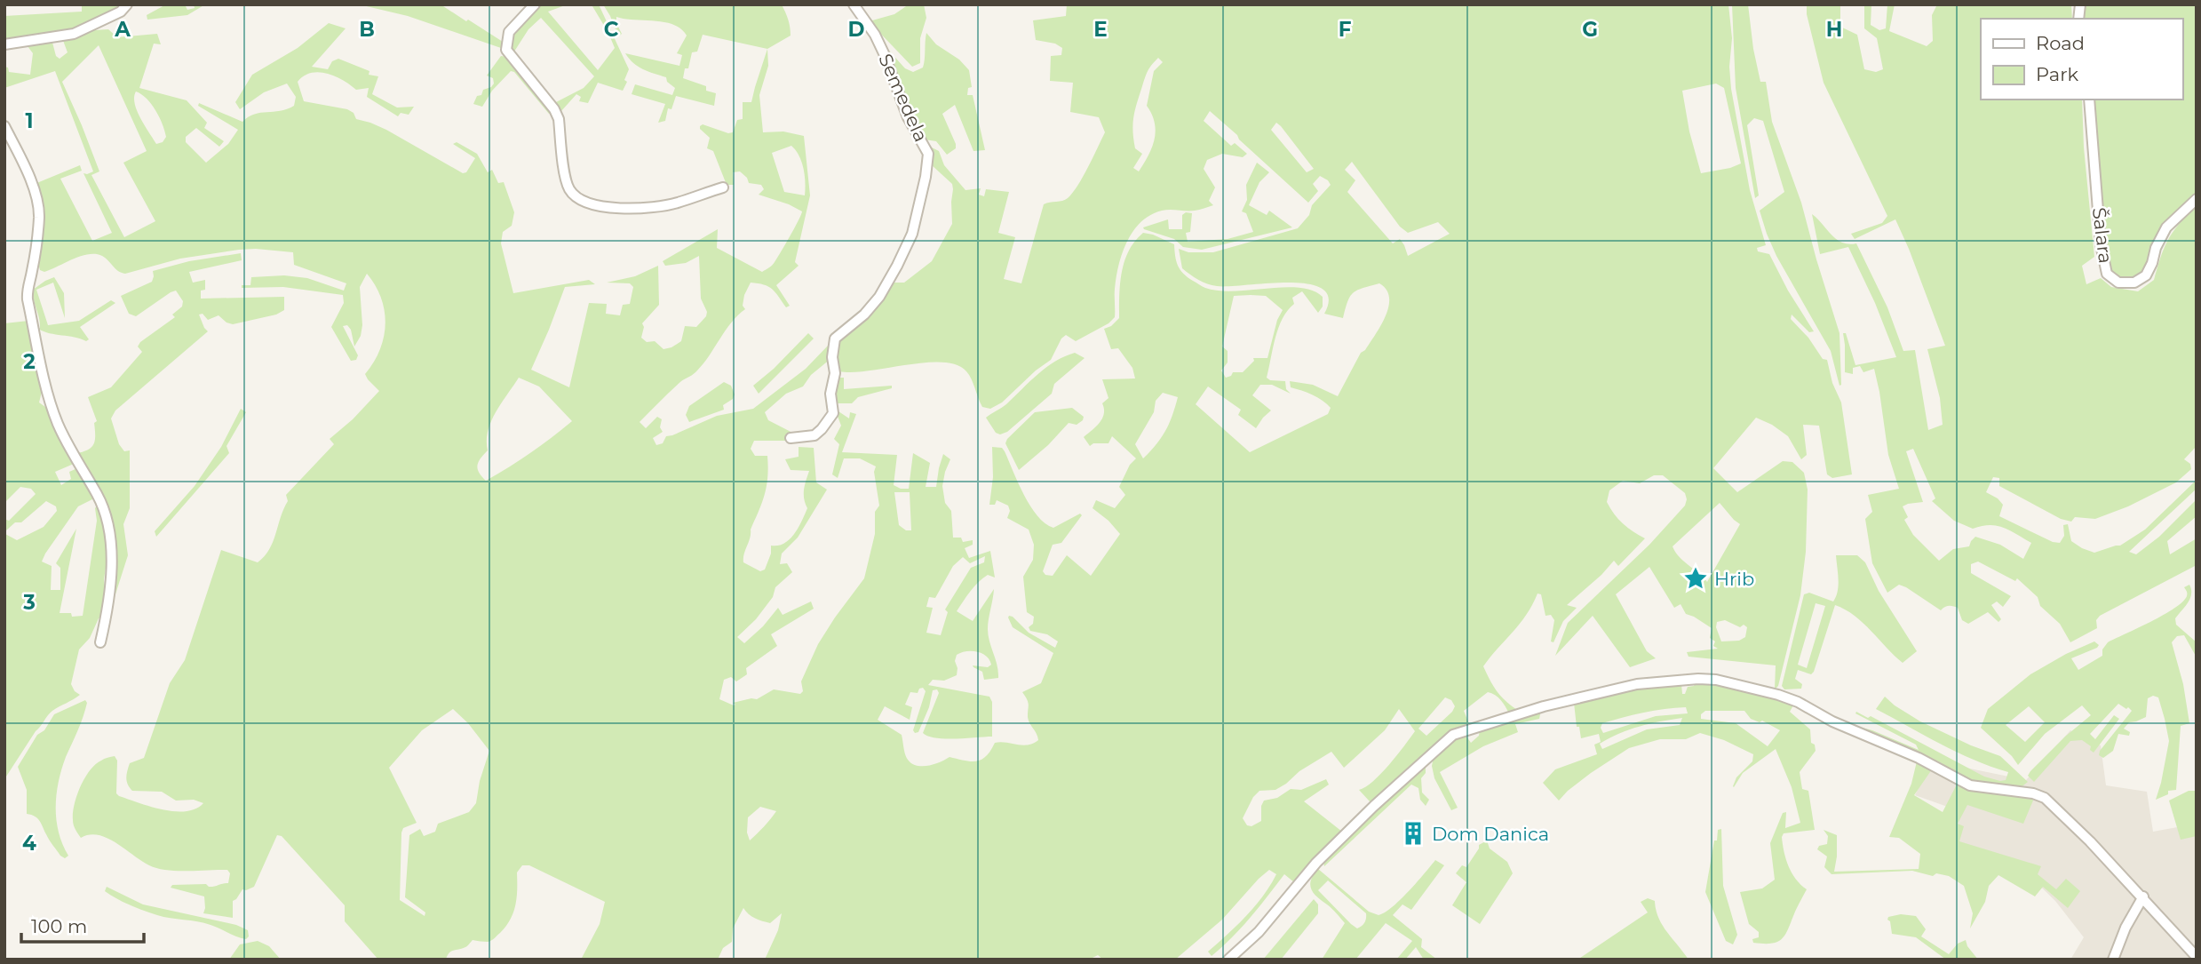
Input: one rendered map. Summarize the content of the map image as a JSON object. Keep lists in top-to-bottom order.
{
  "streets": {
    "street": ["Semedela", "Šalara"]
  },
  "places": {
    "place": ["Hrib"],
    "building": ["Dom Danica"]
  },
  "legend": ["Road", "Park"],
  "scale_bar": "100 m",
  "grid": {
    "columns": [
      "A",
      "B",
      "C",
      "D",
      "E",
      "F",
      "G",
      "H"
    ],
    "rows": [
      "1",
      "2",
      "3",
      "4"
    ]
  }
}
